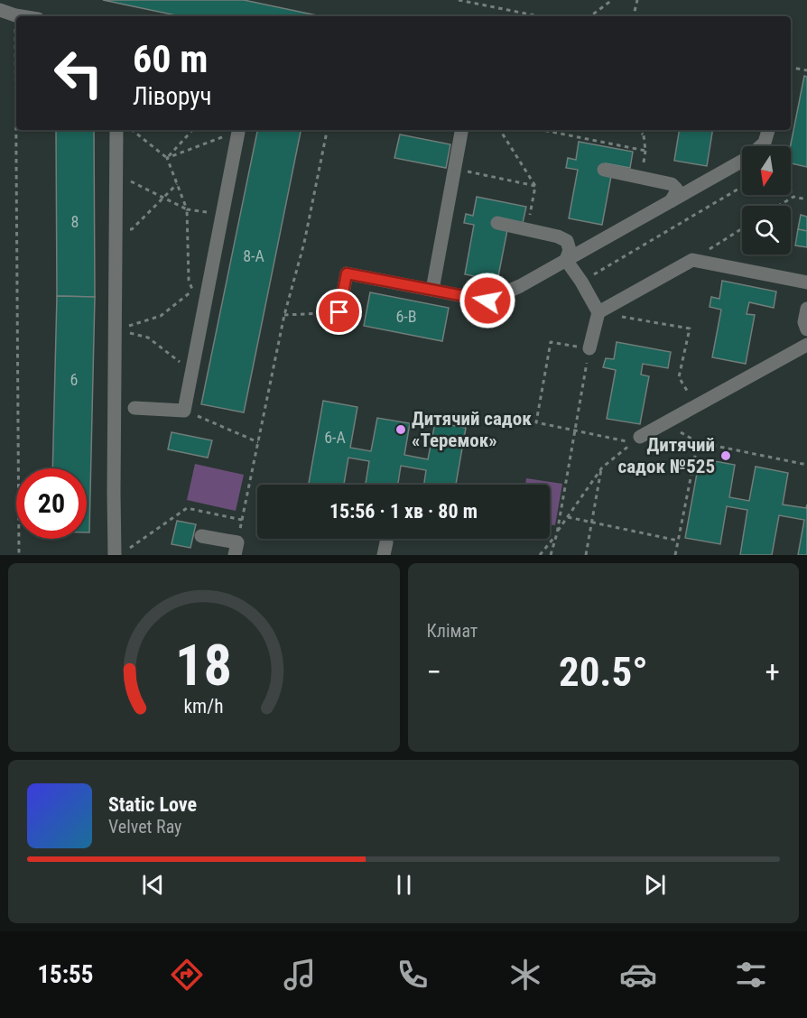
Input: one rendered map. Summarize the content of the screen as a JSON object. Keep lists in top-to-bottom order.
{
  "places": ["Дитячий садок «Теремок»", "Дитячий садок №525"],
  "house_numbers": [
    "8",
    "8-А",
    "6-В",
    "6",
    "6-А"
  ],
  "north": "bottom",
  "page": {
    "turn": ["60 m", "Ліворуч"],
    "limit": "20",
    "trip": "15:56 · 1 хв · 80 m",
    "tile": "Клімат",
    "heat": ["−", "20.5°", "+"],
    "song": ["Static Love", "Velvet Ray"],
    "tabs": "15:55",
    "gauge": ["18", "km/h"]
  }
}
